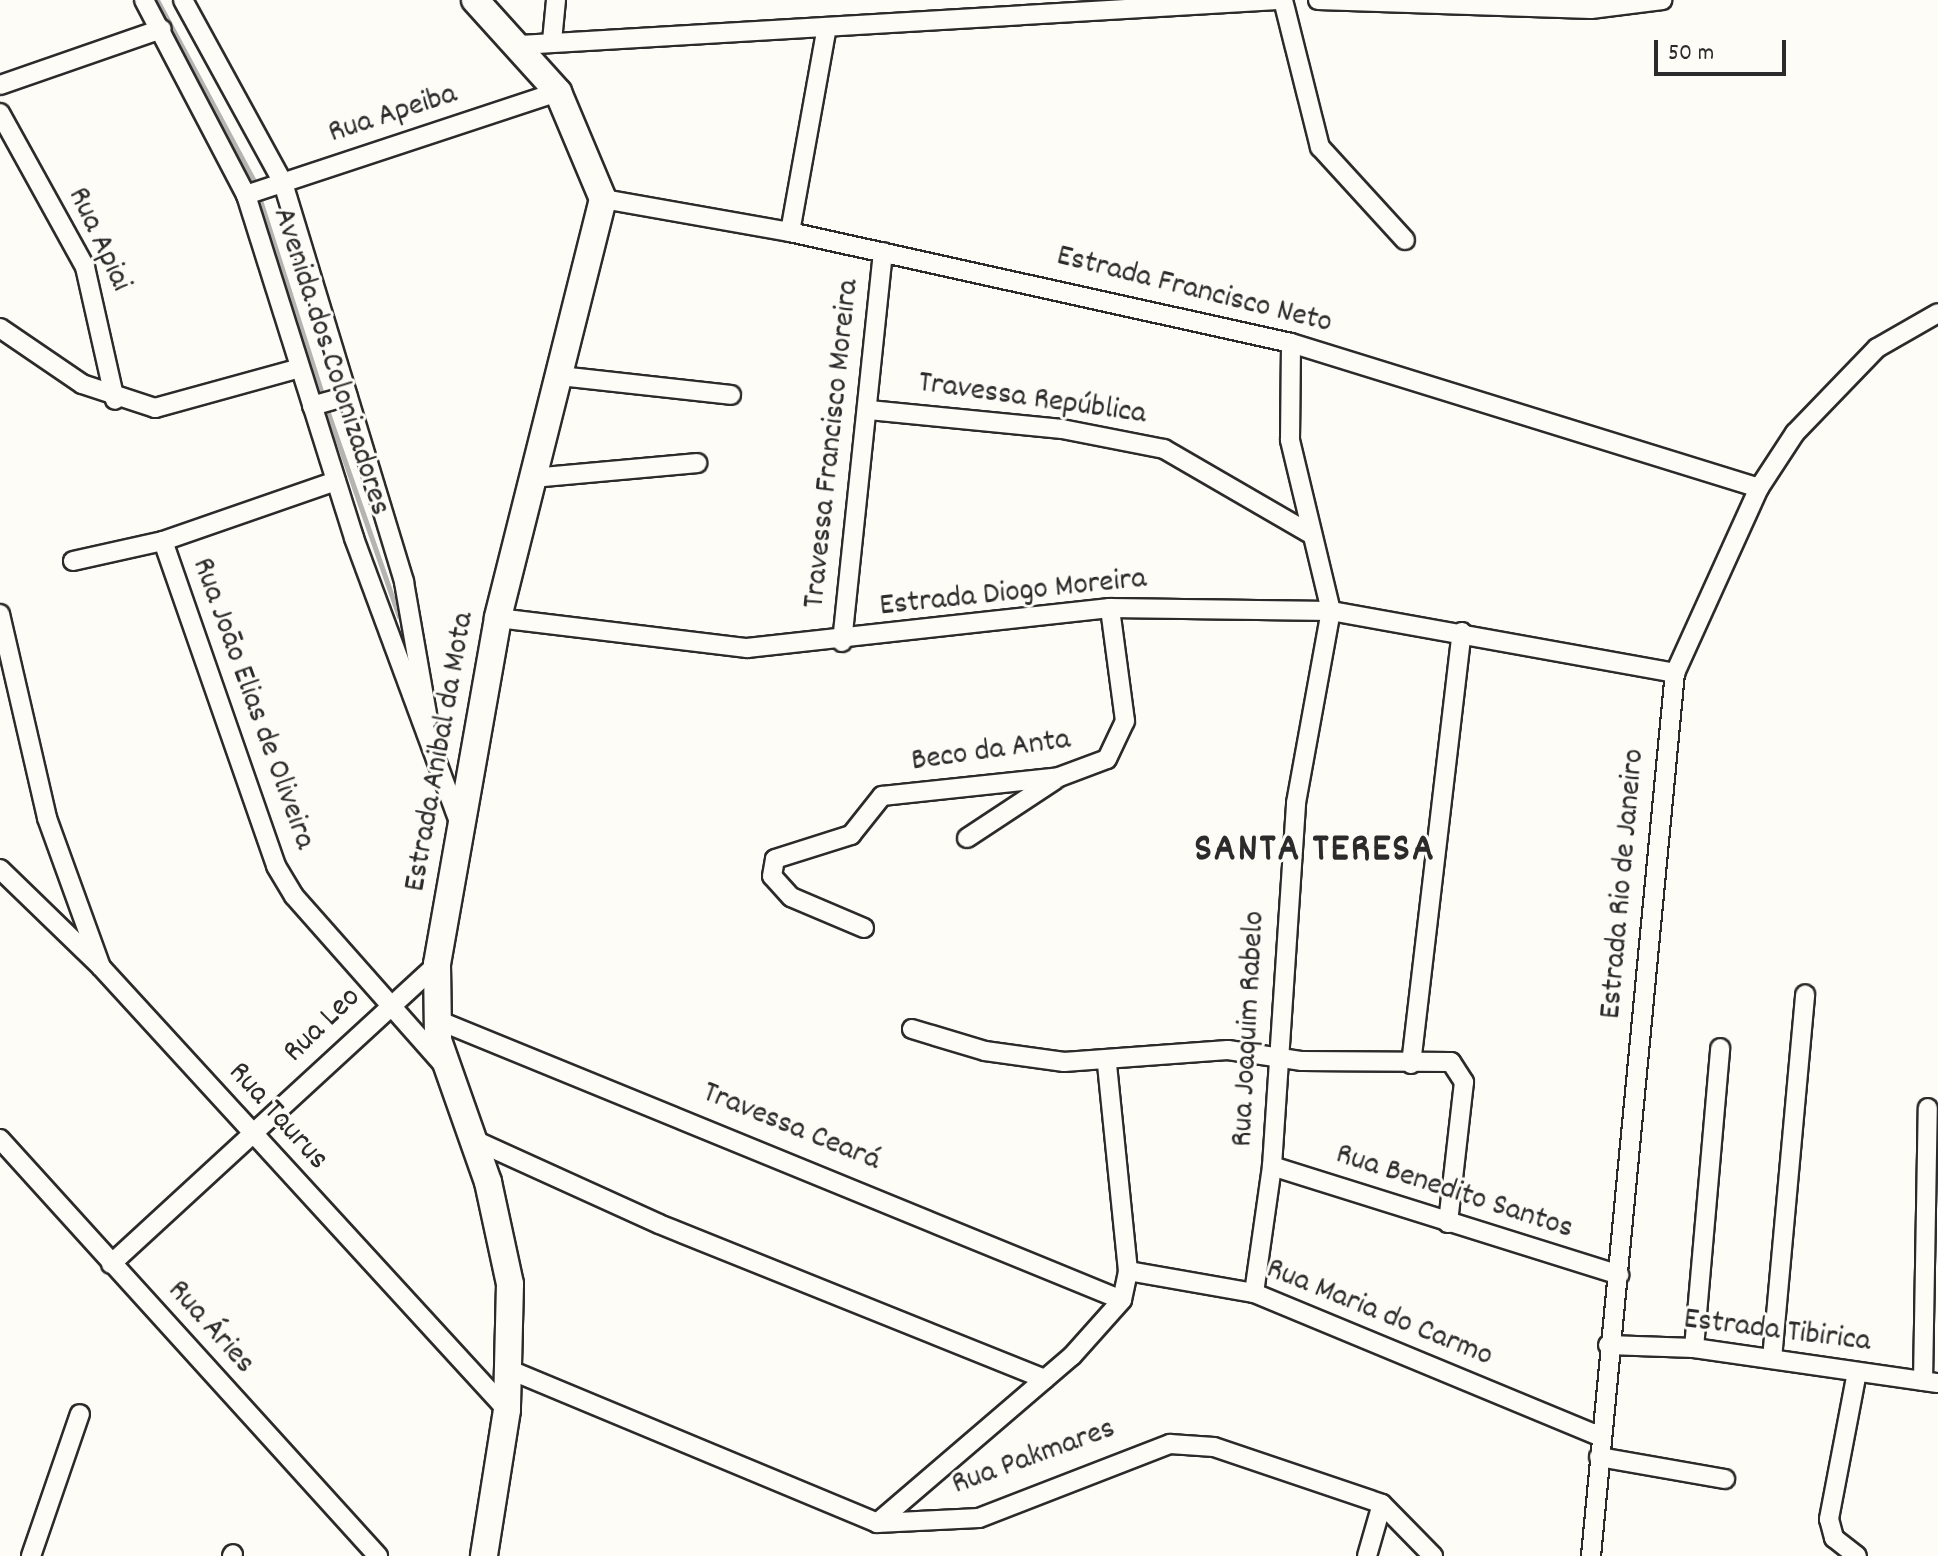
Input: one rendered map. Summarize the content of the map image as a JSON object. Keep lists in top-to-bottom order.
{
  "streets": {
    "street": [
      "Rua Apeiba",
      "Rua Apiai",
      "Estrada Francisco Neto",
      "Avenida dos Colonizadores",
      "Travessa República",
      "Travessa Francisco Moreira",
      "Estrada Diogo Moreira",
      "Rua Joāo Elias de Oliveira",
      "Estrada Anibal da Mota",
      "Beco da Anta",
      "Estrada Rio de Janeiro",
      "Rua Leo",
      "Rua Joaquim Rabelo",
      "Rua Taurus",
      "Travessa Ceará",
      "Rua Benedito Santos",
      "Rua Maria do Carmo",
      "Rua Áries",
      "Estrada Tibirica",
      "Rua Pakmares"
    ]
  },
  "crossings": [
    ["Rua Apeiba", "Avenida dos Colonizadores"],
    ["Estrada Francisco Neto", "Travessa Francisco Moreira"],
    ["Estrada Francisco Neto", "Estrada Anibal da Mota"],
    ["Estrada Francisco Neto", "Estrada Rio de Janeiro"],
    ["Estrada Francisco Neto", "Rua Joaquim Rabelo"],
    ["Avenida dos Colonizadores", "Rua Joāo Elias de Oliveira"],
    ["Avenida dos Colonizadores", "Estrada Anibal da Mota"],
    ["Travessa República", "Travessa Francisco Moreira"],
    ["Travessa República", "Rua Joaquim Rabelo"],
    ["Travessa Francisco Moreira", "Estrada Diogo Moreira"],
    ["Estrada Diogo Moreira", "Estrada Anibal da Mota"],
    ["Estrada Diogo Moreira", "Beco da Anta"],
    ["Estrada Diogo Moreira", "Estrada Rio de Janeiro"],
    ["Estrada Diogo Moreira", "Rua Joaquim Rabelo"],
    ["Rua Joāo Elias de Oliveira", "Estrada Anibal da Mota"],
    ["Rua Joāo Elias de Oliveira", "Rua Leo"],
    ["Estrada Anibal da Mota", "Rua Leo"],
    ["Estrada Anibal da Mota", "Rua Taurus"],
    ["Estrada Anibal da Mota", "Travessa Ceará"],
    ["Estrada Anibal da Mota", "Rua Pakmares"],
    ["Estrada Rio de Janeiro", "Rua Benedito Santos"],
    ["Estrada Rio de Janeiro", "Rua Maria do Carmo"],
    ["Estrada Rio de Janeiro", "Estrada Tibirica"],
    ["Rua Leo", "Rua Taurus"],
    ["Rua Leo", "Rua Áries"],
    ["Rua Joaquim Rabelo", "Rua Benedito Santos"],
    ["Rua Joaquim Rabelo", "Rua Maria do Carmo"]
  ],
  "districts": ["SANTA TERESA"],
  "scale_bar": "50 m"
}
